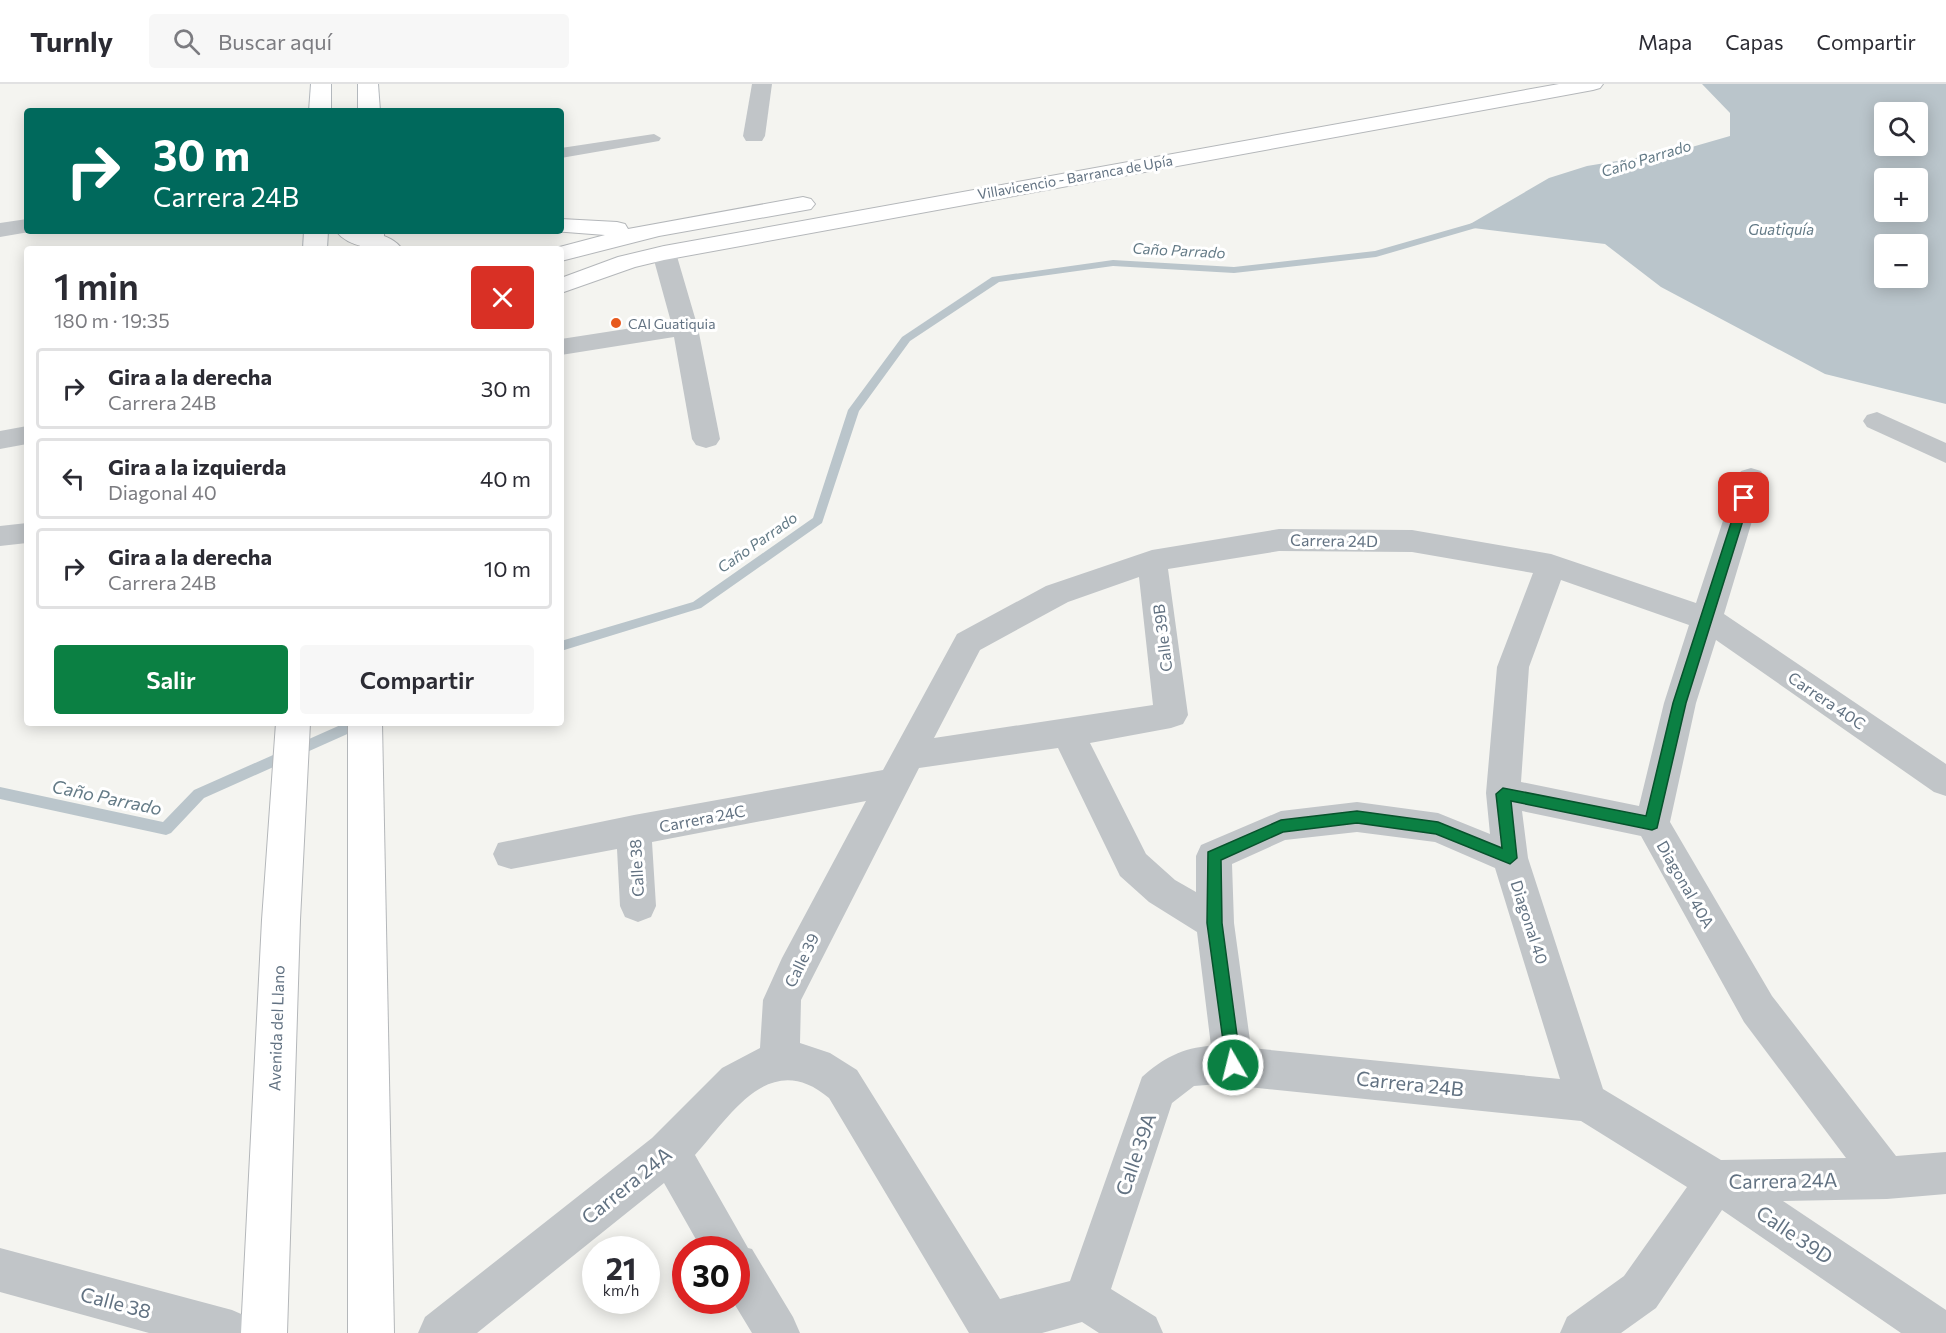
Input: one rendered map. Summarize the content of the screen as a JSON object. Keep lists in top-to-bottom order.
{
  "streets": {
    "main road": ["Villavicencio - Barranca de Upía", "Avenida del Llano"],
    "street": [
      "Carrera 24D",
      "Calle 39B",
      "Carrera 40C",
      "Carrera 24C",
      "Calle 38",
      "Diagonal 40A",
      "Diagonal 40",
      "Calle 39",
      "Carrera 24B",
      "Calle 39A",
      "Carrera 24A",
      "Calle 39D"
    ]
  },
  "crossings": [
    ["Carrera 24D", "Calle 39B"],
    ["Carrera 24D", "Carrera 40C"],
    ["Carrera 24D", "Diagonal 40A"],
    ["Carrera 24D", "Diagonal 40"],
    ["Carrera 24D", "Calle 39"],
    ["Calle 39B", "Carrera 24C"],
    ["Carrera 40C", "Diagonal 40A"],
    ["Carrera 24C", "Calle 38"],
    ["Carrera 24C", "Calle 39"],
    ["Diagonal 40A", "Carrera 24A"],
    ["Diagonal 40", "Carrera 24B"],
    ["Diagonal 40", "Calle 39D"],
    ["Calle 39", "Carrera 24A"],
    ["Carrera 24B", "Calle 39A"],
    ["Carrera 24B", "Calle 39D"],
    ["Carrera 24A", "Calle 39D"]
  ],
  "water": ["Caño Parrado", "Guatiquía"],
  "places": ["CAI Guatiquia"],
  "page": {
    "header": "Turnly",
    "search": "Buscar aquí",
    "nav": ["Mapa", "Capas", "Compartir"],
    "map_buttons": ["+", "−"],
    "turn": ["30 m", "Carrera 24B"],
    "heading": ["1 min", "180 m · 19:35"],
    "list": [
      {
        "name": "Gira a la derecha",
        "note": "Carrera 24B",
        "value": "30 m"
      },
      {
        "name": "Gira a la izquierda",
        "note": "Diagonal 40",
        "value": "40 m"
      },
      {
        "name": "Gira a la derecha",
        "note": "Carrera 24B",
        "value": "10 m"
      }
    ],
    "buttons": ["Salir", "Compartir"],
    "speed": "21 km/h",
    "limit": "30"
  }
}
